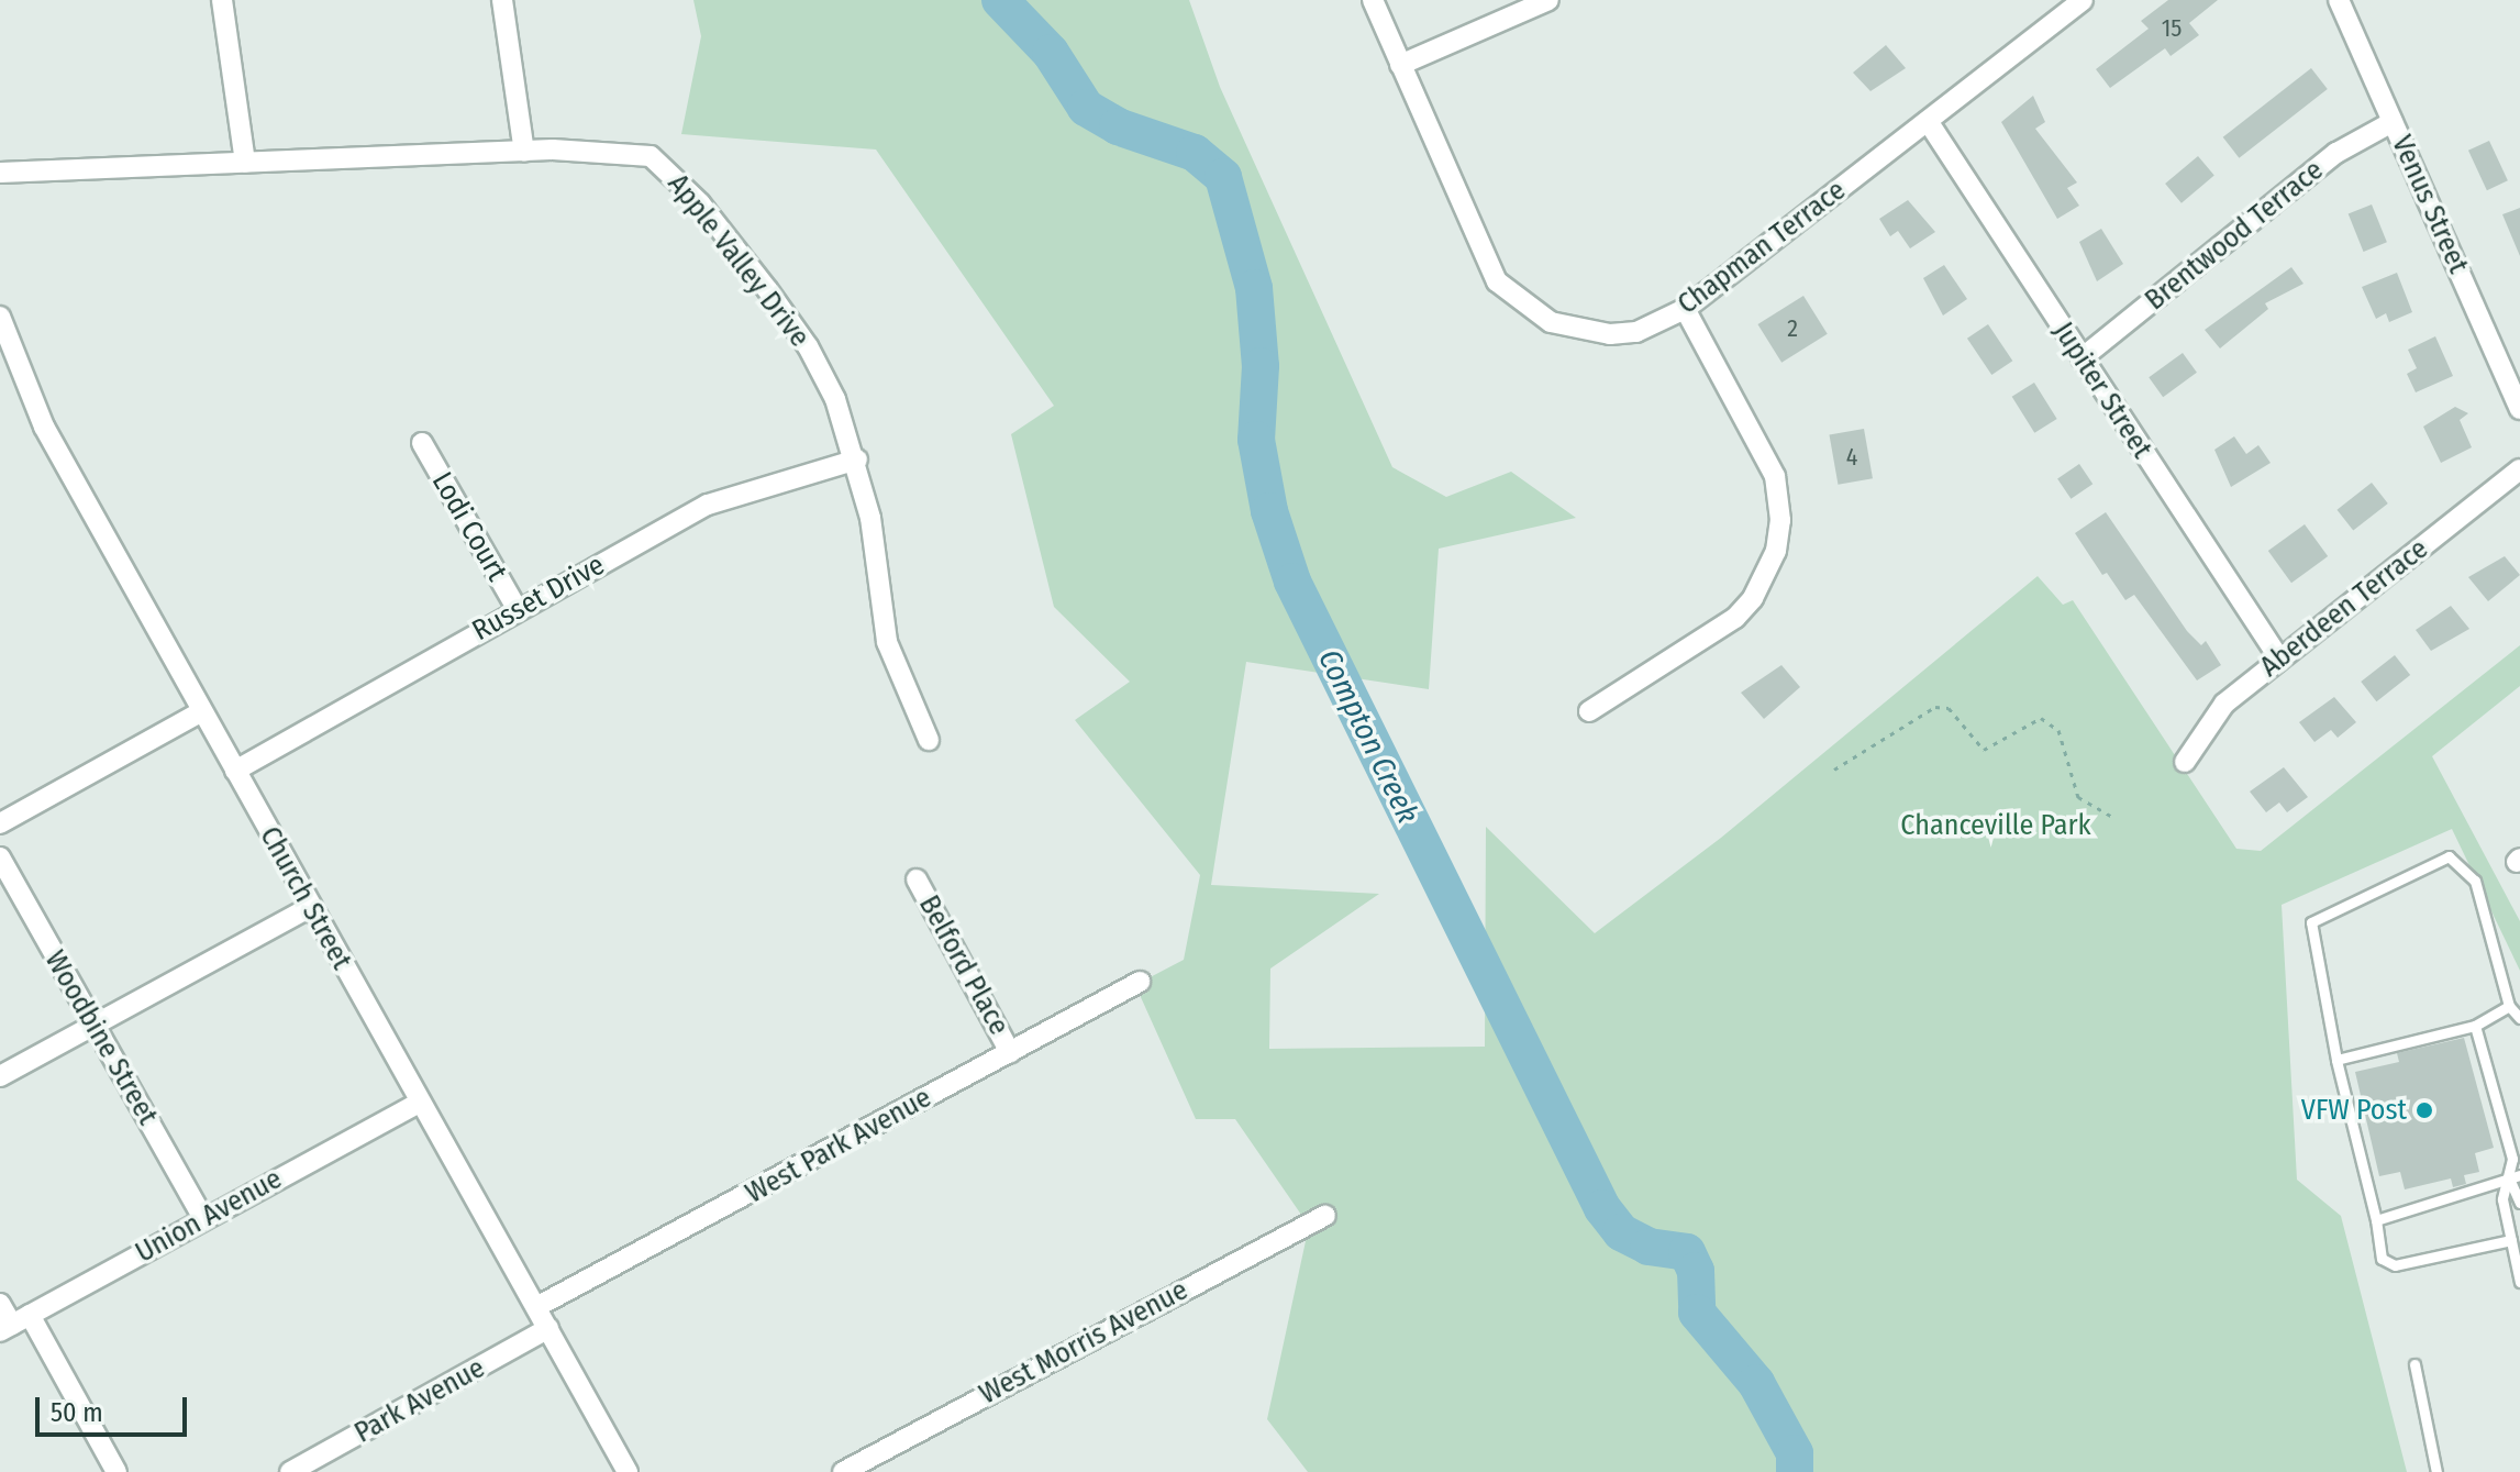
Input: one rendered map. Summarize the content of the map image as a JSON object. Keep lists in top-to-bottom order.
{
  "streets": {
    "street": [
      "Venus Street",
      "Brentwood Terrace",
      "Chapman Terrace",
      "Apple Valley Drive",
      "Jupiter Street",
      "Lodi Court",
      "Russet Drive",
      "Aberdeen Terrace",
      "Church Street",
      "Belford Place",
      "Woodbine Street",
      "West Park Avenue",
      "Union Avenue",
      "West Morris Avenue",
      "Park Avenue"
    ]
  },
  "crossings": [
    ["Venus Street", "Brentwood Terrace"],
    ["Brentwood Terrace", "Jupiter Street"],
    ["Chapman Terrace", "Jupiter Street"],
    ["Apple Valley Drive", "Russet Drive"],
    ["Jupiter Street", "Aberdeen Terrace"],
    ["Lodi Court", "Russet Drive"],
    ["Russet Drive", "Church Street"],
    ["Church Street", "West Park Avenue"],
    ["Church Street", "Union Avenue"],
    ["Church Street", "Park Avenue"],
    ["Belford Place", "West Park Avenue"],
    ["Woodbine Street", "Union Avenue"]
  ],
  "water": ["Compton Creek"],
  "parks": ["Chanceville Park"],
  "places": ["VFW Post"],
  "house_numbers": ["15", "2", "4"],
  "scale_bar": "50 m"
}
